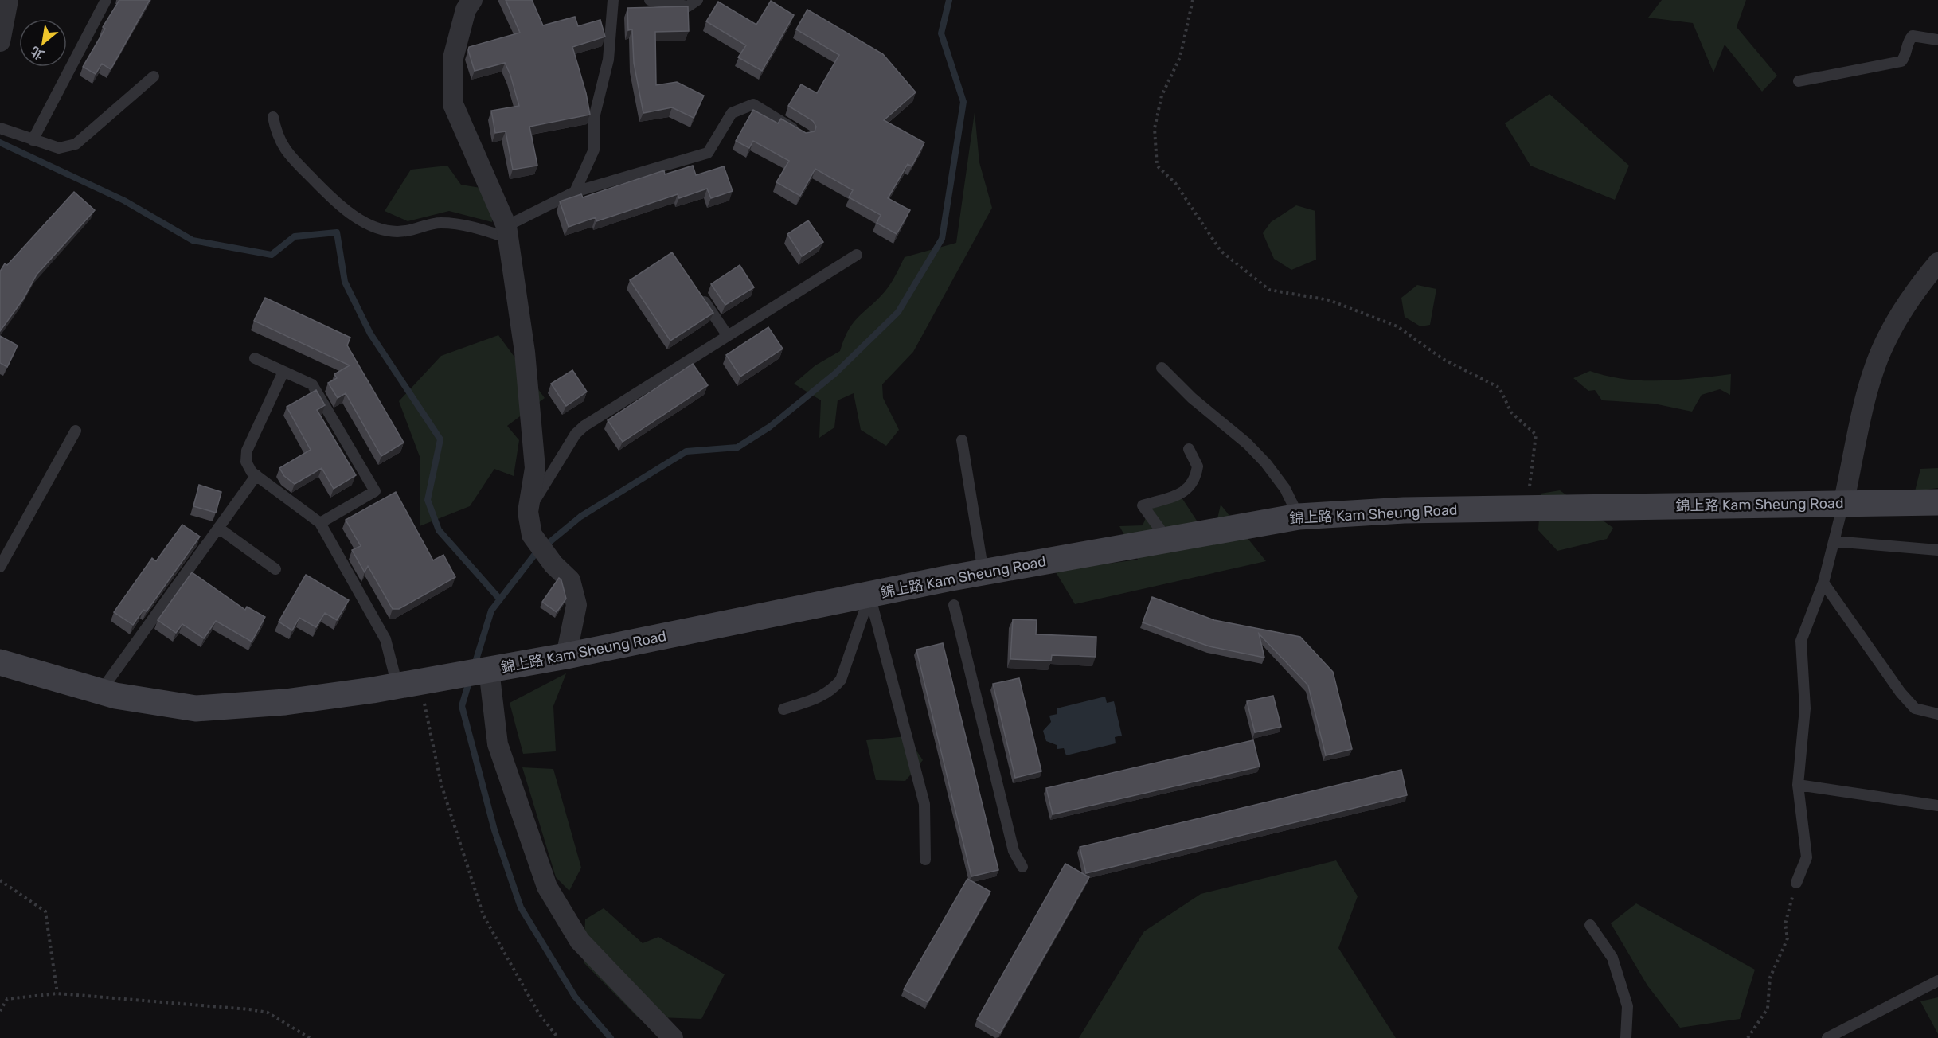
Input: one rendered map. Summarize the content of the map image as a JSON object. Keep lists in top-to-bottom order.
{
  "streets": {
    "main road": ["錦上路 Kam Sheung Road"]
  },
  "north": "bottom left"
}
